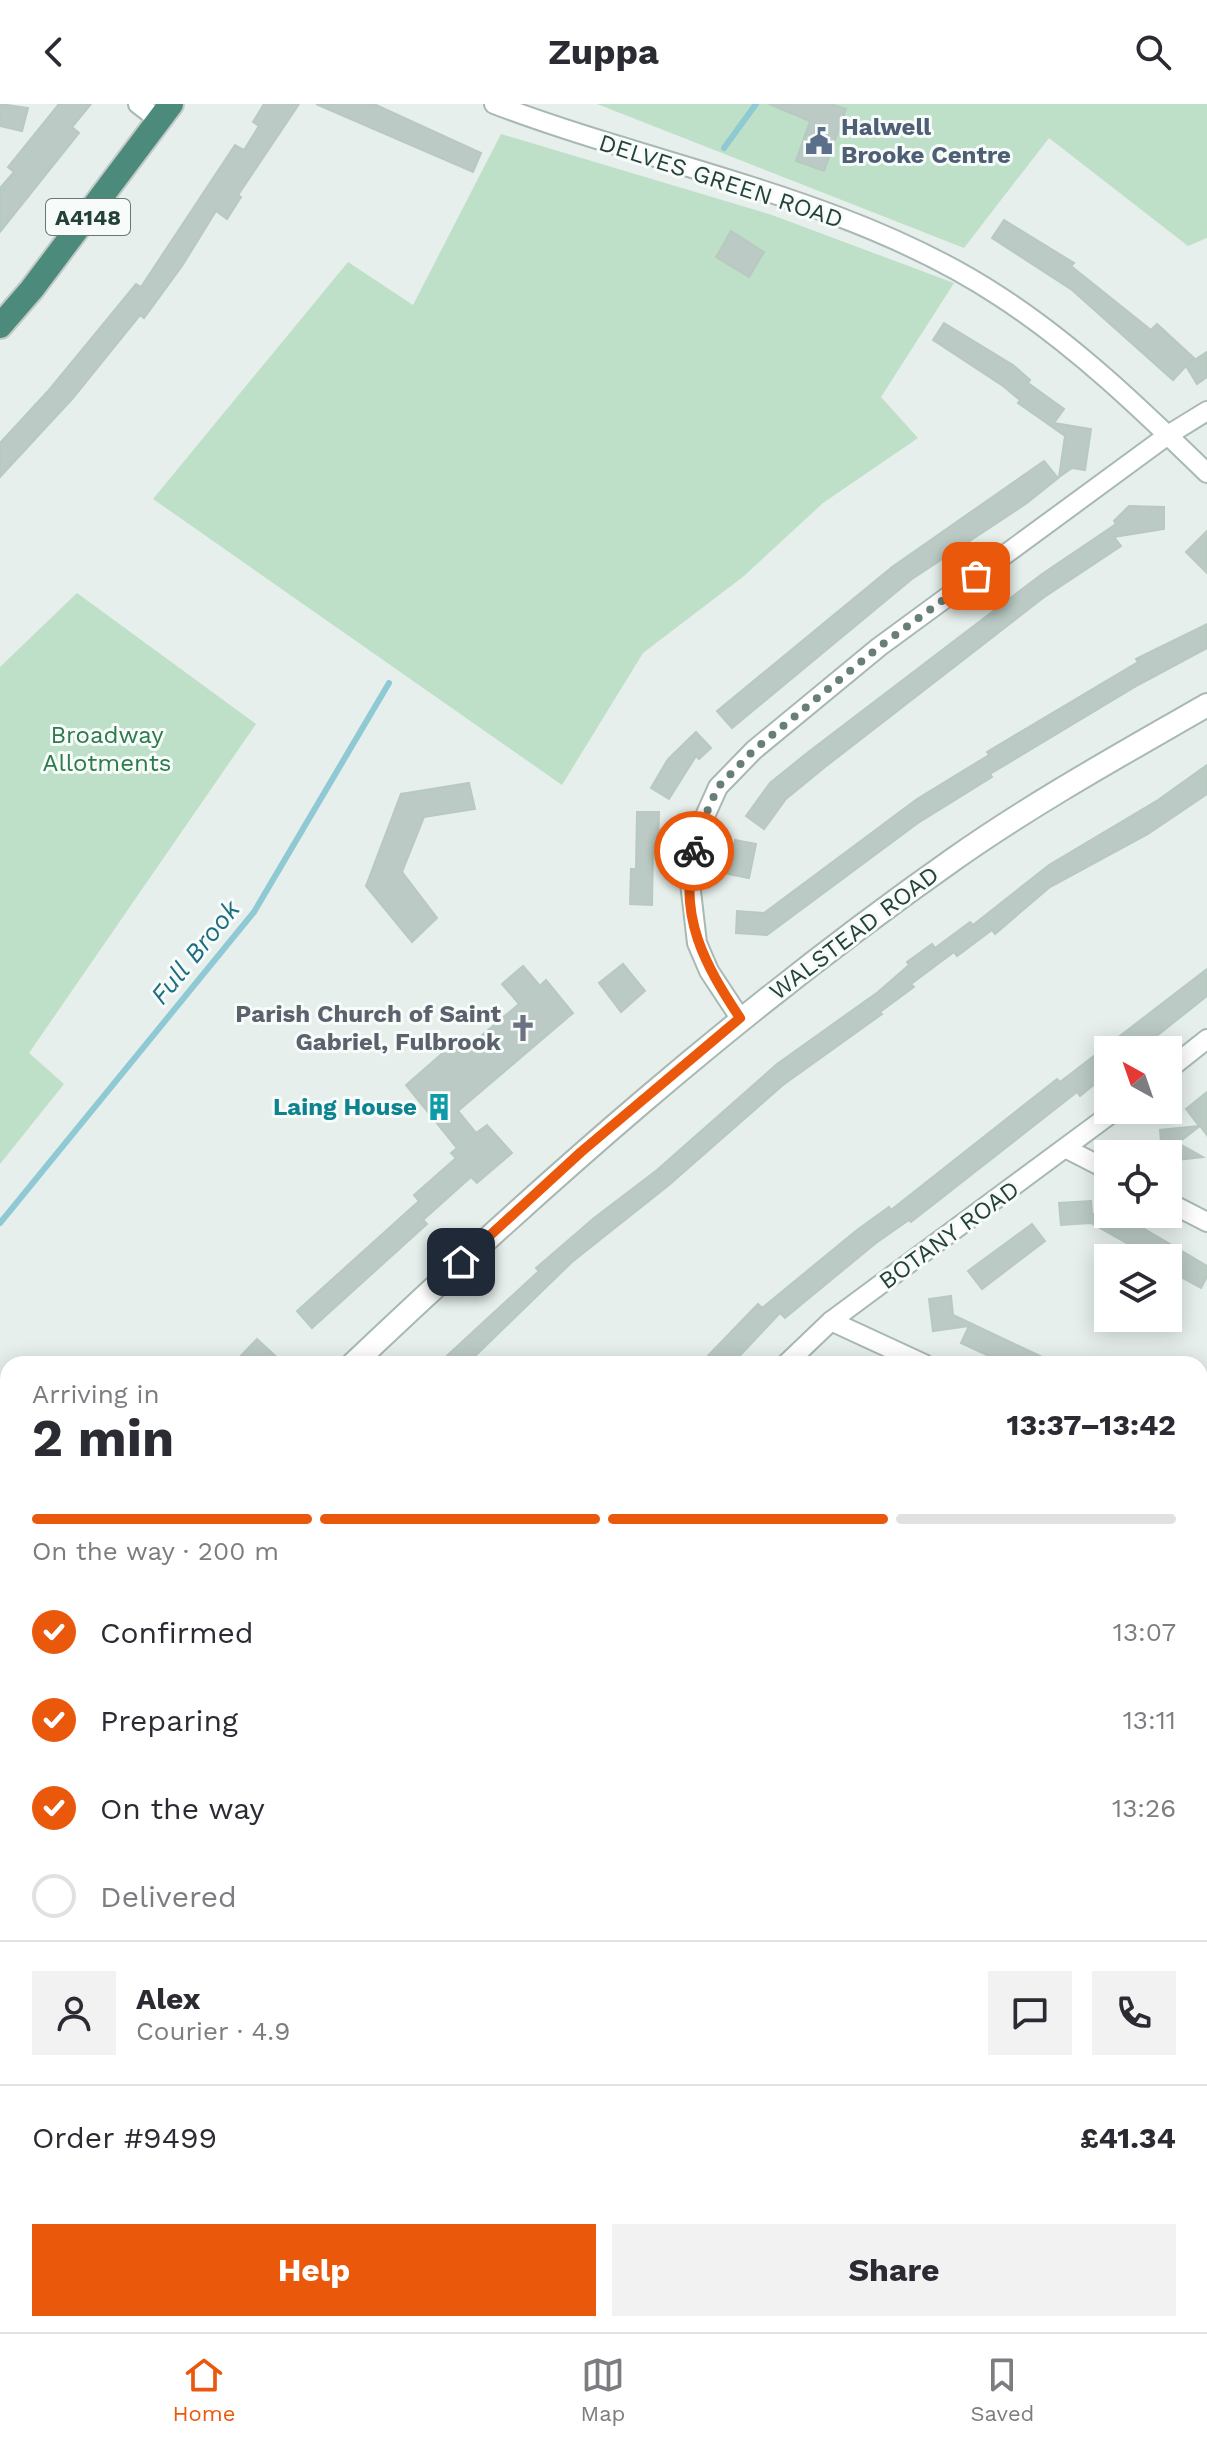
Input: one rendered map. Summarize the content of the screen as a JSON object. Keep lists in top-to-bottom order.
{
  "streets": {
    "highway": ["A4148"],
    "street": ["DELVES GREEN ROAD", "WALSTEAD ROAD", "BOTANY ROAD"]
  },
  "water": ["Full Brook"],
  "parks": ["Broadway Allotments"],
  "places": {
    "public building": ["Halwell Brooke Centre"],
    "church": ["Parish Church of Saint Gabriel, Fulbrook"],
    "building": ["Laing House"]
  },
  "north": "top left",
  "page": {
    "header": "Zuppa",
    "heading": ["2 min", "Arriving in", "13:37–13:42"],
    "panel": [
      "Alex",
      "Courier · 4.9",
      "Order #9499",
      "£41.34"
    ],
    "bar": "On the way · 200 m",
    "list": [
      ["Confirmed", "13:07"],
      ["Preparing", "13:11"],
      ["On the way", "13:26"],
      "Delivered"
    ],
    "buttons": ["Help", "Share"],
    "tabs": ["Home", "Map", "Saved"]
  }
}
